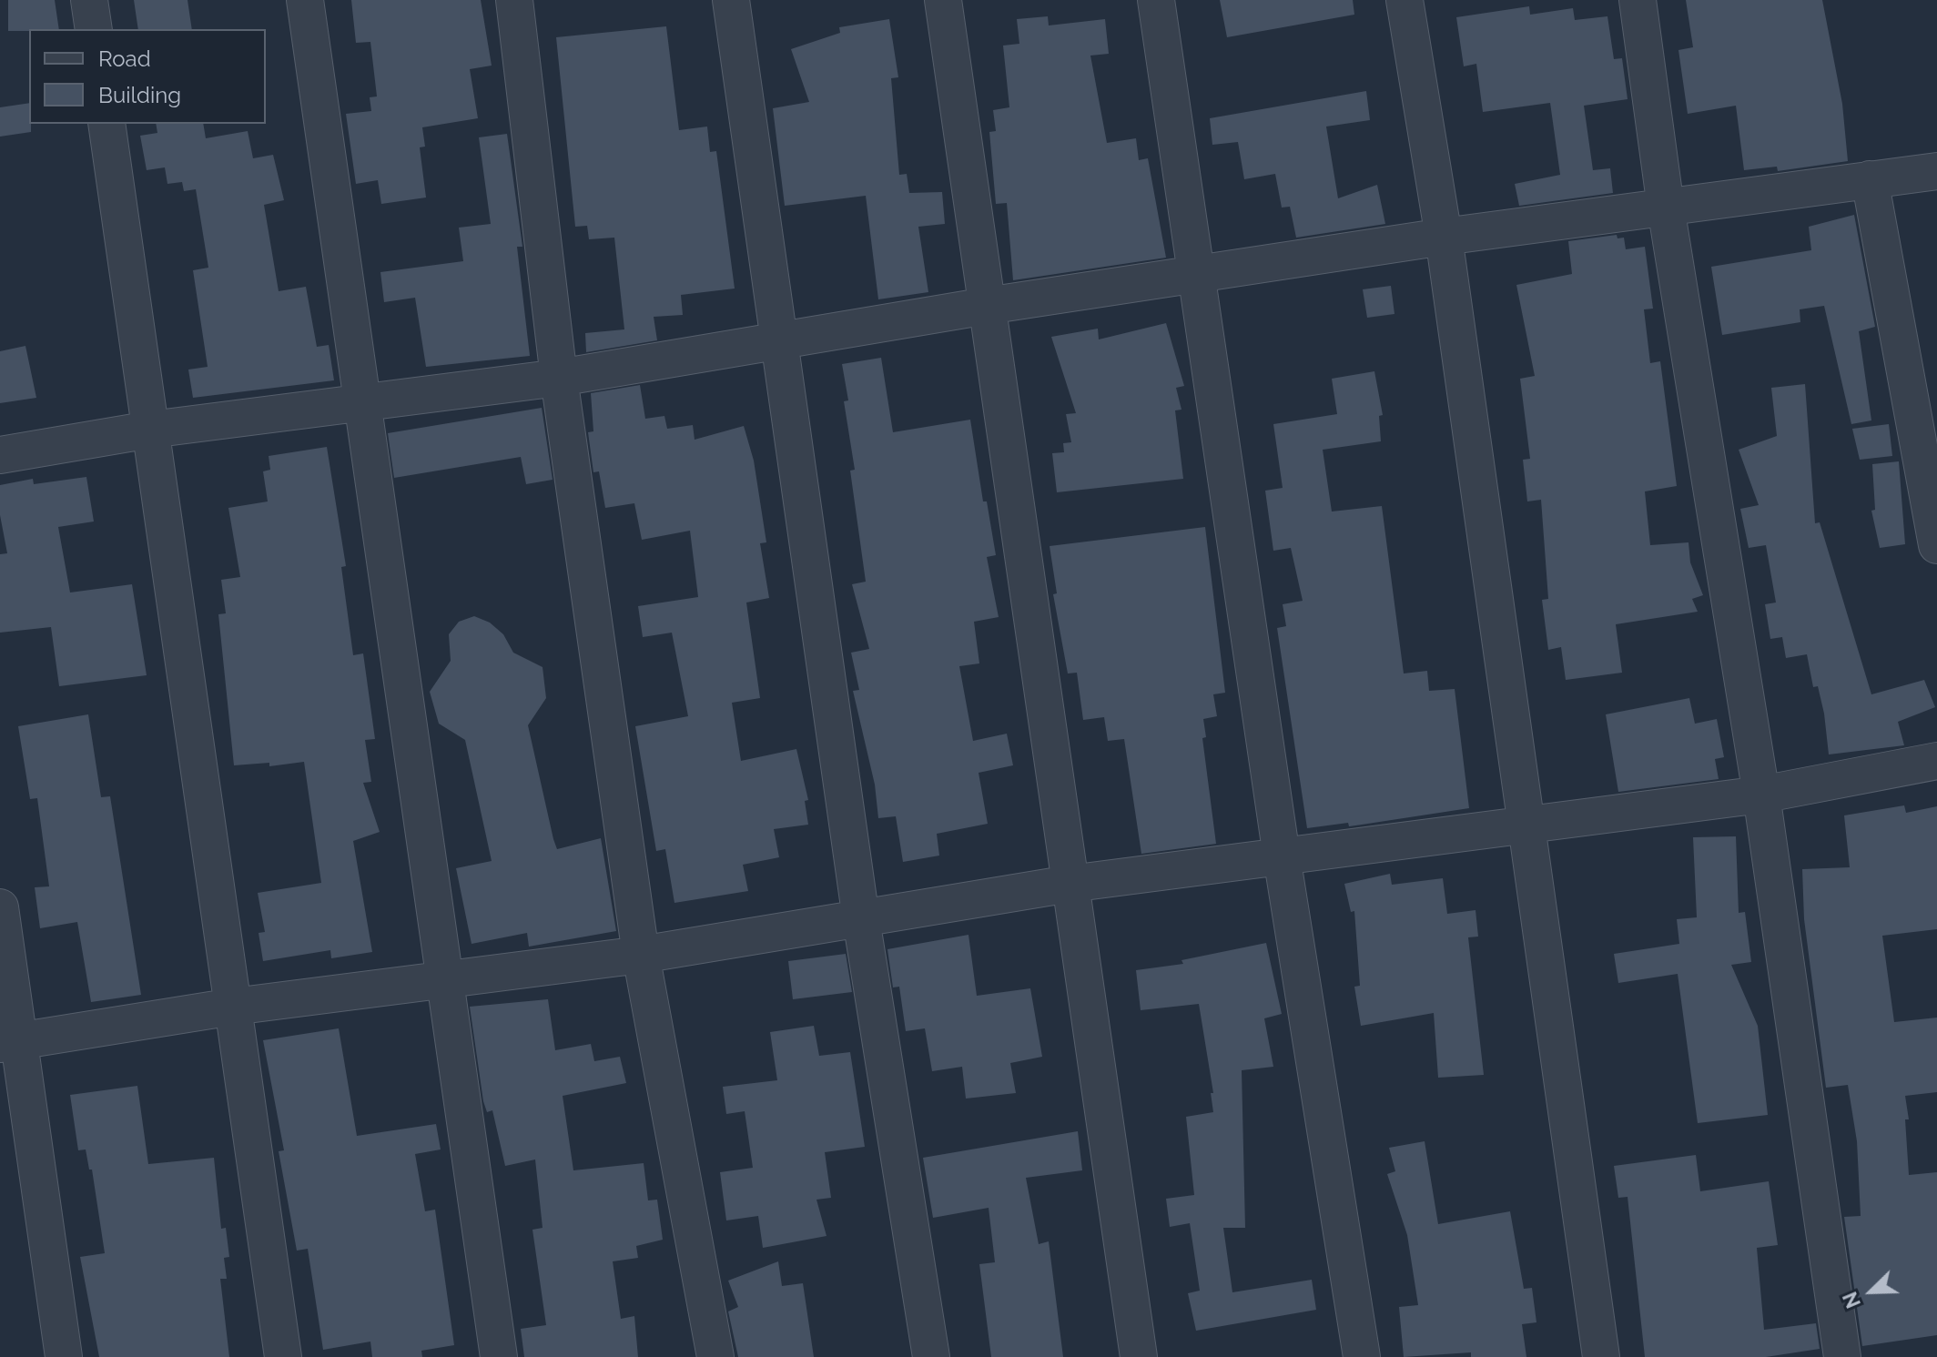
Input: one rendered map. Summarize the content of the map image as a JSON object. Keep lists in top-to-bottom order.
{
  "legend": ["Road", "Building"],
  "north": "bottom left"
}
